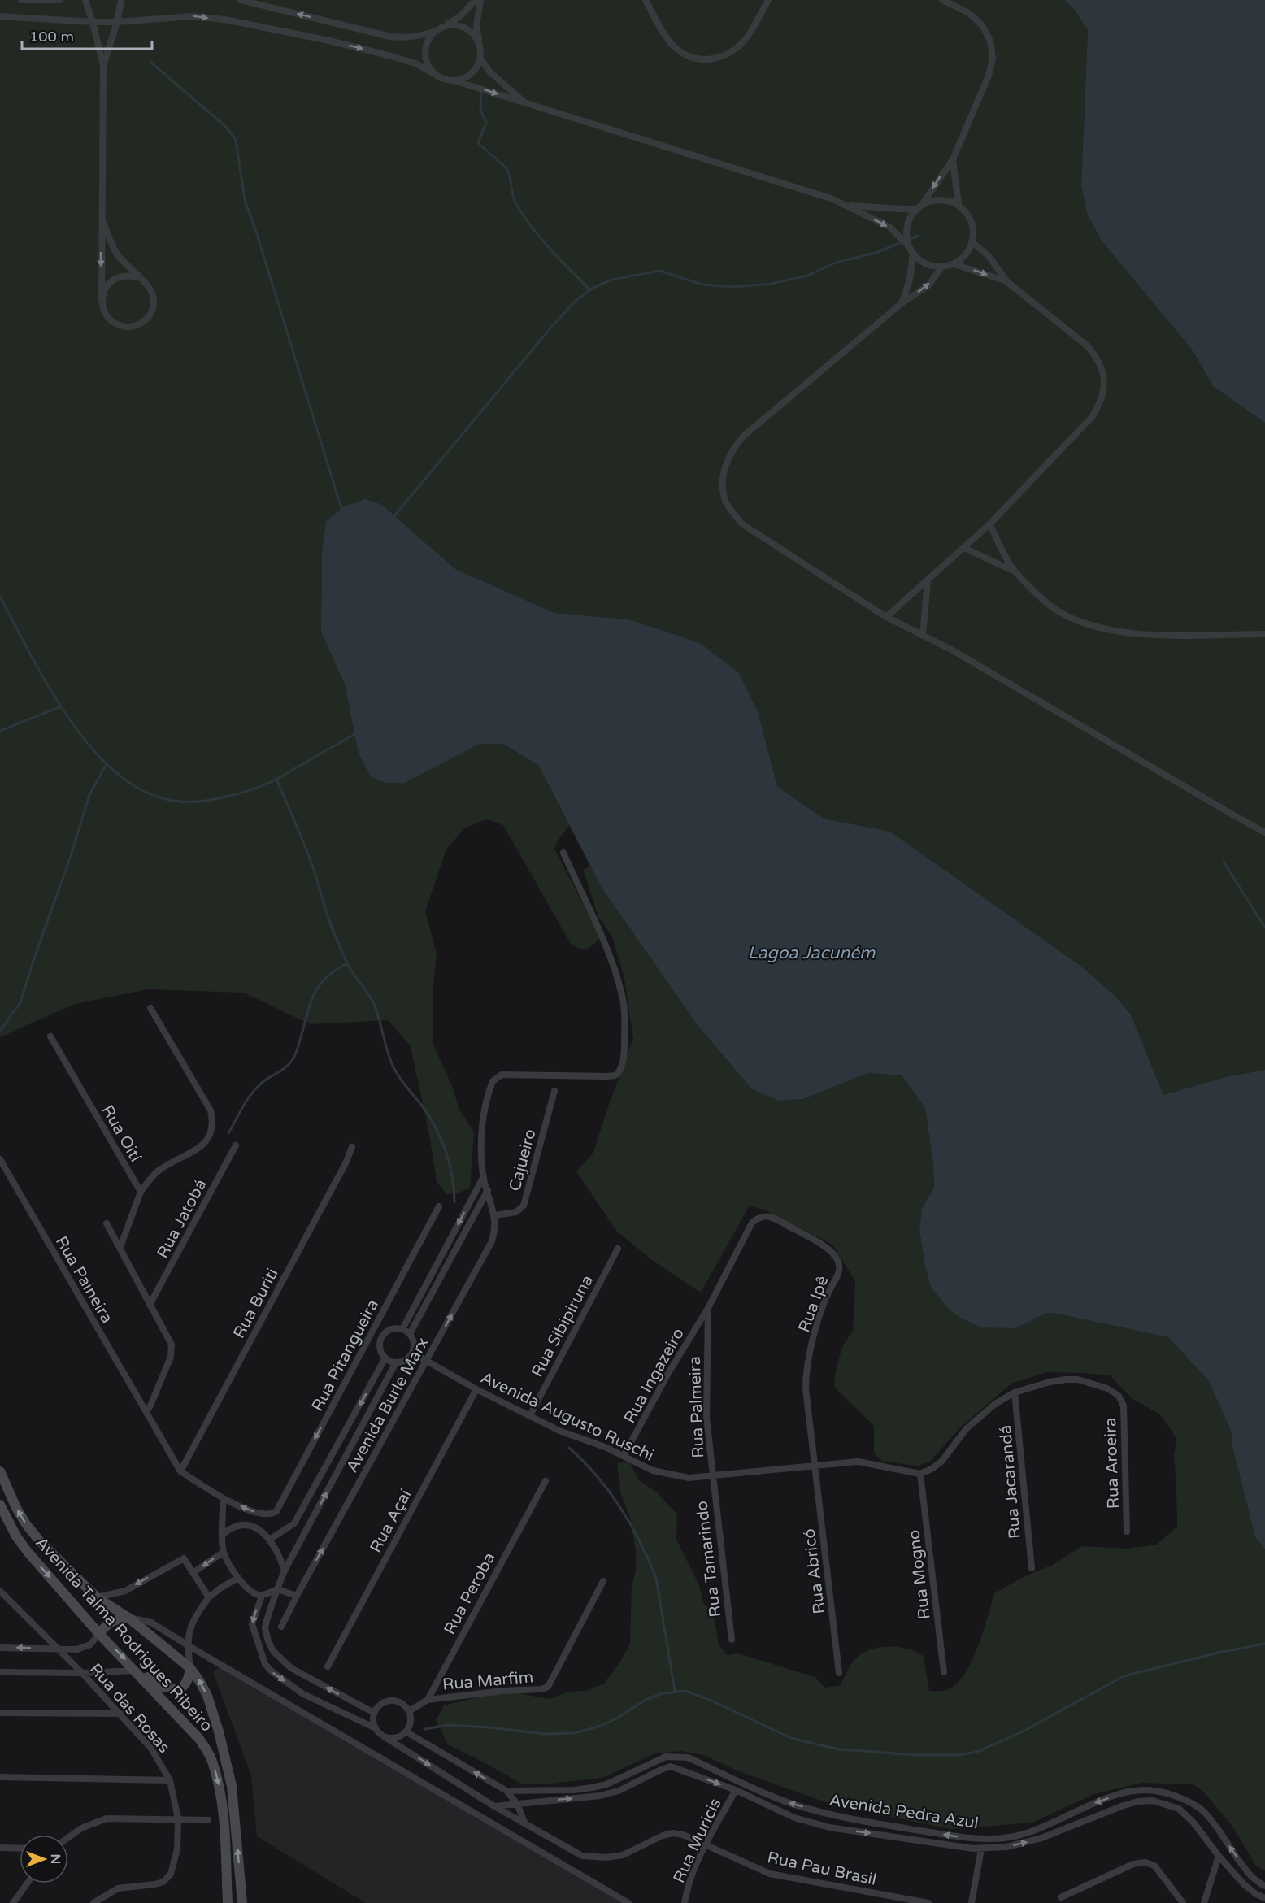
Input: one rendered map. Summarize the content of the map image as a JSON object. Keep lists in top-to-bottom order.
{
  "streets": {
    "main road": ["Avenida Talma Rodrigues Ribeiro"],
    "street": [
      "Rua Oití",
      "Cajueiro",
      "Rua Jatobá",
      "Rua Paineira",
      "Rua Buriti",
      "Rua Ipê",
      "Rua Sibipiruna",
      "Rua Pitangueira",
      "Rua Ingazeiro",
      "Avenida Burle Marx",
      "Rua Palmeira",
      "Avenida Augusto Ruschi",
      "Rua Aroeira",
      "Rua Jacarandá",
      "Rua Açaí",
      "Rua Tamarindo",
      "Rua Abricó",
      "Rua Mogno",
      "Rua Peroba",
      "Rua Marfim",
      "Rua das Rosas",
      "Avenida Pedra Azul",
      "Rua Muricis",
      "Rua Pau Brasil"
    ]
  },
  "crossings": [
    ["Cajueiro", "Avenida Burle Marx"],
    ["Rua Paineira", "Rua Buriti"],
    ["Rua Ipê", "Rua Ingazeiro"],
    ["Rua Ipê", "Rua Palmeira"],
    ["Rua Ipê", "Avenida Augusto Ruschi"],
    ["Rua Ipê", "Rua Abricó"],
    ["Rua Sibipiruna", "Avenida Augusto Ruschi"],
    ["Rua Ingazeiro", "Rua Palmeira"],
    ["Rua Ingazeiro", "Avenida Augusto Ruschi"],
    ["Avenida Burle Marx", "Avenida Augusto Ruschi"],
    ["Rua Palmeira", "Avenida Augusto Ruschi"],
    ["Rua Palmeira", "Rua Tamarindo"],
    ["Avenida Augusto Ruschi", "Rua Açaí"],
    ["Avenida Augusto Ruschi", "Rua Tamarindo"],
    ["Avenida Augusto Ruschi", "Rua Abricó"],
    ["Avenida Augusto Ruschi", "Rua Mogno"],
    ["Rua Aroeira", "Rua Jacarandá"],
    ["Rua Peroba", "Rua Marfim"],
    ["Avenida Pedra Azul", "Rua Muricis"],
    ["Avenida Pedra Azul", "Rua Pau Brasil"],
    ["Rua Muricis", "Rua Pau Brasil"]
  ],
  "one_way": ["Rua Pitangueira"],
  "water": ["Lagoa Jacuném"],
  "scale_bar": "100 m",
  "north": "right"
}
